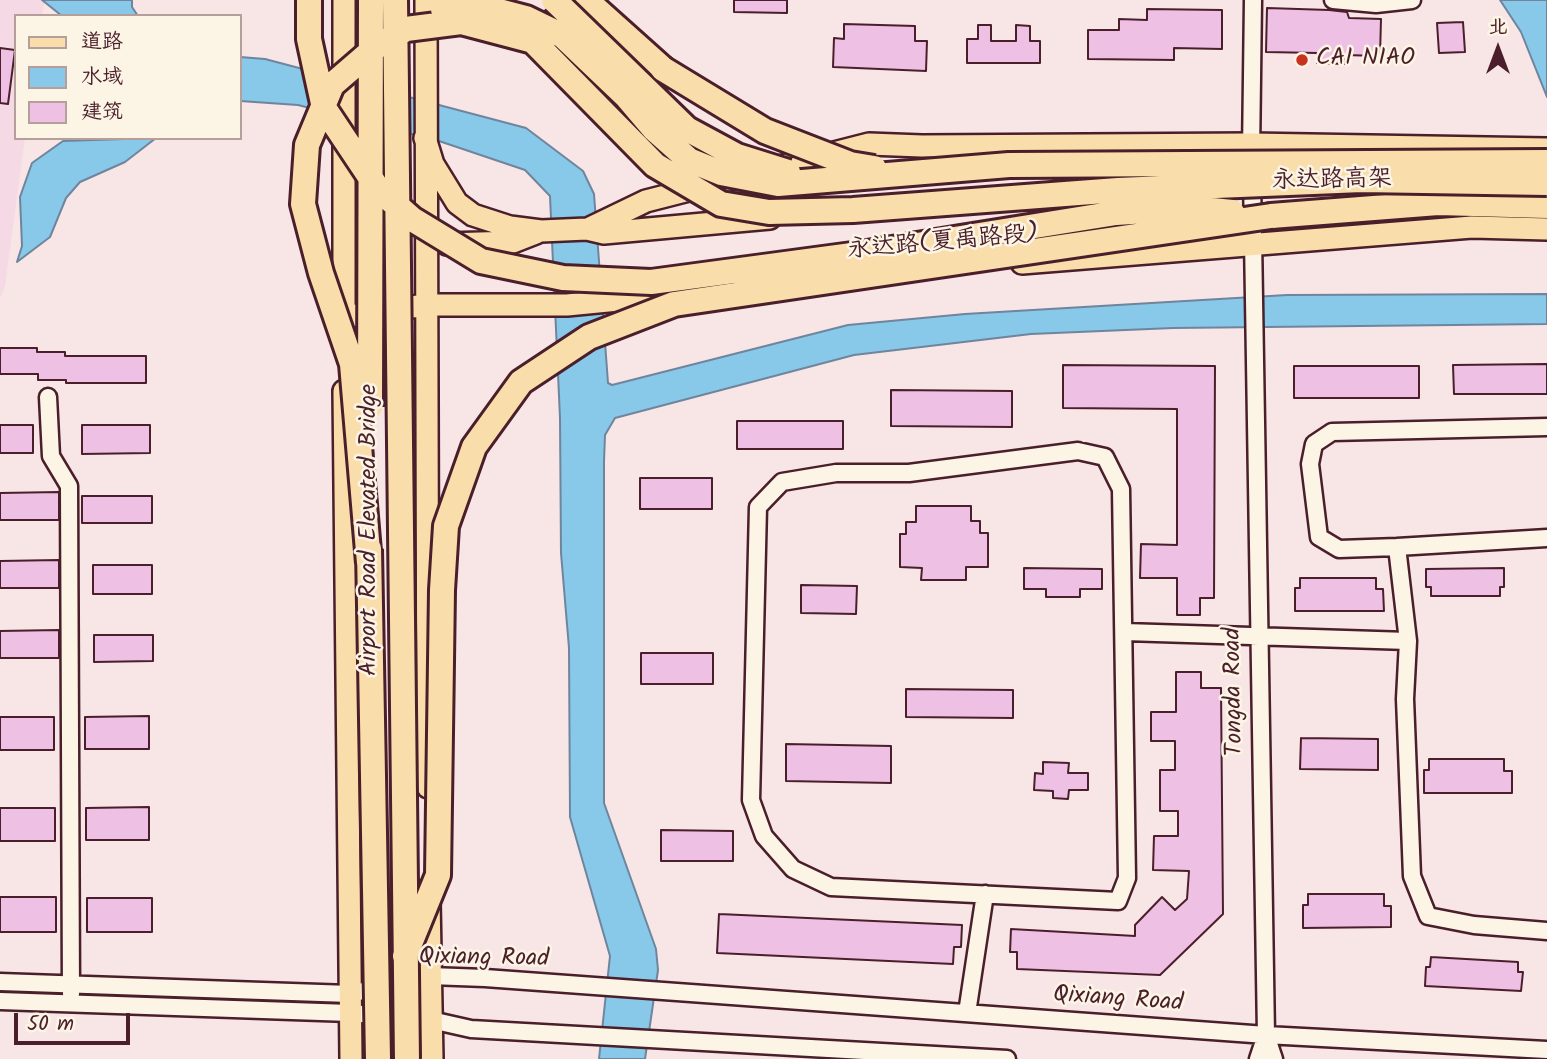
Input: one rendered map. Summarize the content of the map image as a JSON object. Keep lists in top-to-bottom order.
{
  "streets": {
    "highway": ["永达路高架", "Airport Road Elevated Bridge"],
    "main road": ["永达路(夏禹路段)"],
    "street": ["Tongda Road", "Qixiang Road"]
  },
  "crossings": [
    ["永达路(夏禹路段)", "Tongda Road"],
    ["Tongda Road", "Qixiang Road"]
  ],
  "places": ["CAI NIAO"],
  "legend": ["道路", "水域", "建筑"],
  "scale_bar": "50 m",
  "north": "top"
}
